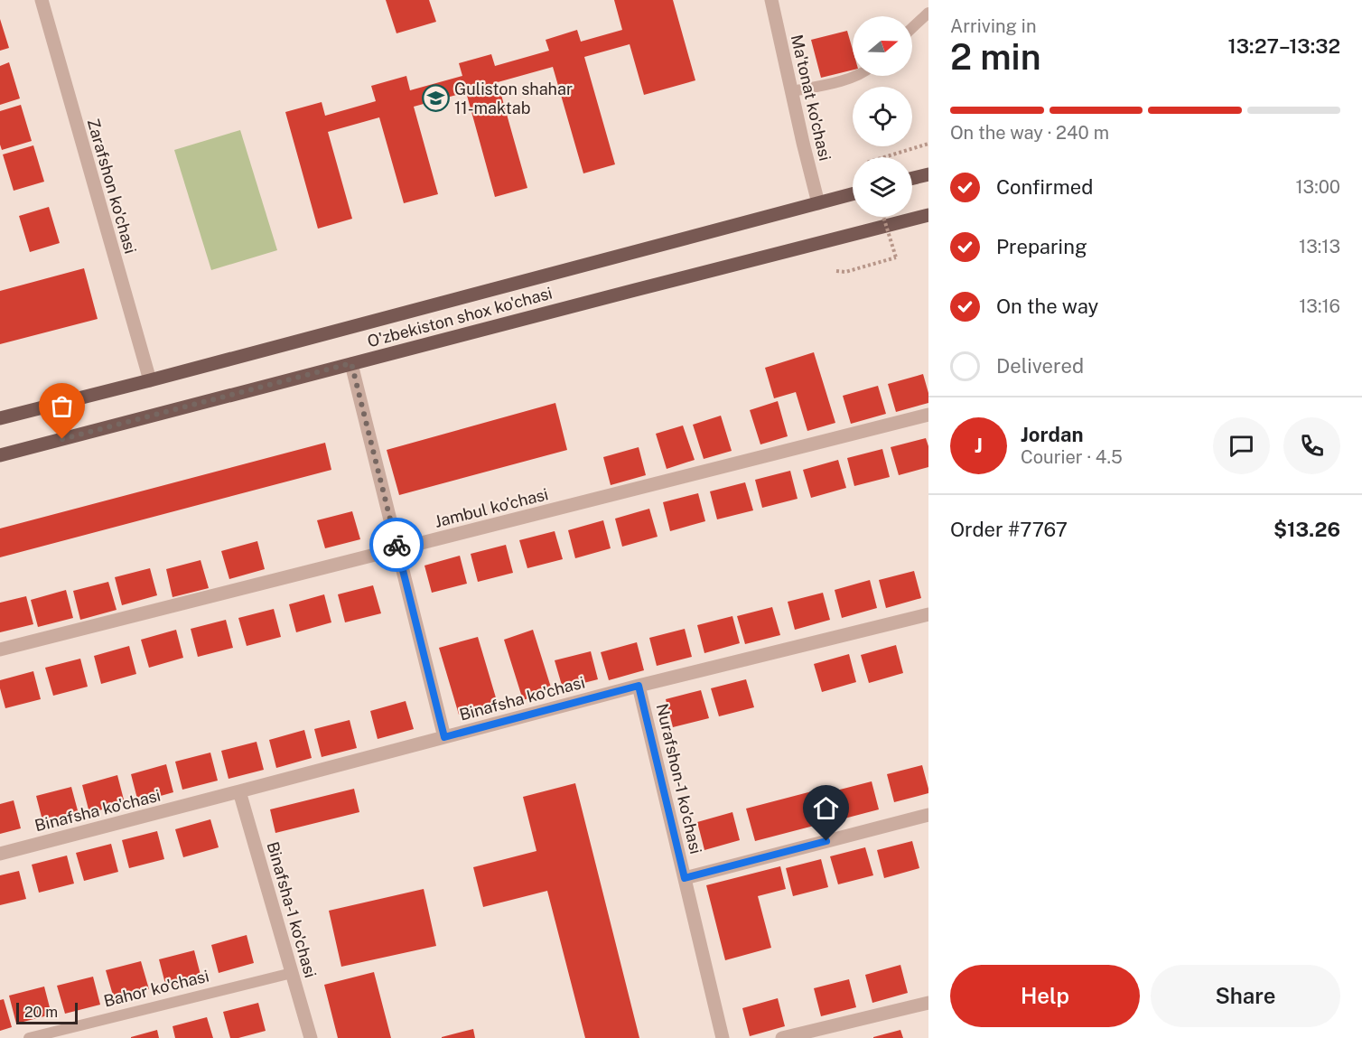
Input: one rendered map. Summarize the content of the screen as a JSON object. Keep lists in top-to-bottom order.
{
  "streets": {
    "main road": ["O'zbekiston shox ko'chasi"],
    "street": [
      "Ma'tonat ko'chasi",
      "Zarafshon ko'chasi",
      "Jambul ko'chasi",
      "Binafsha ko'chasi",
      "Nurafshon-1 ko'chasi",
      "Binafsha-1 ko'chasi"
    ],
    "lane": ["Bahor ko'chasi"]
  },
  "crossings": [
    ["Ma'tonat ko'chasi", "O'zbekiston shox ko'chasi"],
    ["Zarafshon ko'chasi", "O'zbekiston shox ko'chasi"],
    ["Binafsha ko'chasi", "Nurafshon-1 ko'chasi"],
    ["Binafsha ko'chasi", "Binafsha-1 ko'chasi"],
    ["Binafsha-1 ko'chasi", "Bahor ko'chasi"]
  ],
  "places": {
    "school or university": ["Guliston shahar 11-maktab"]
  },
  "scale_bar": "20 m",
  "north": "right",
  "page": {
    "heading": ["2 min", "Arriving in", "13:27–13:32"],
    "panel": [
      "Jordan",
      "Courier · 4.5",
      "Order #7767",
      "$13.26"
    ],
    "bar": "On the way · 240 m",
    "list": [
      ["Confirmed", "13:00"],
      ["Preparing", "13:13"],
      ["On the way", "13:16"],
      "Delivered"
    ],
    "round": "J",
    "buttons": ["Help", "Share"],
    "scale": "20 m"
  }
}
